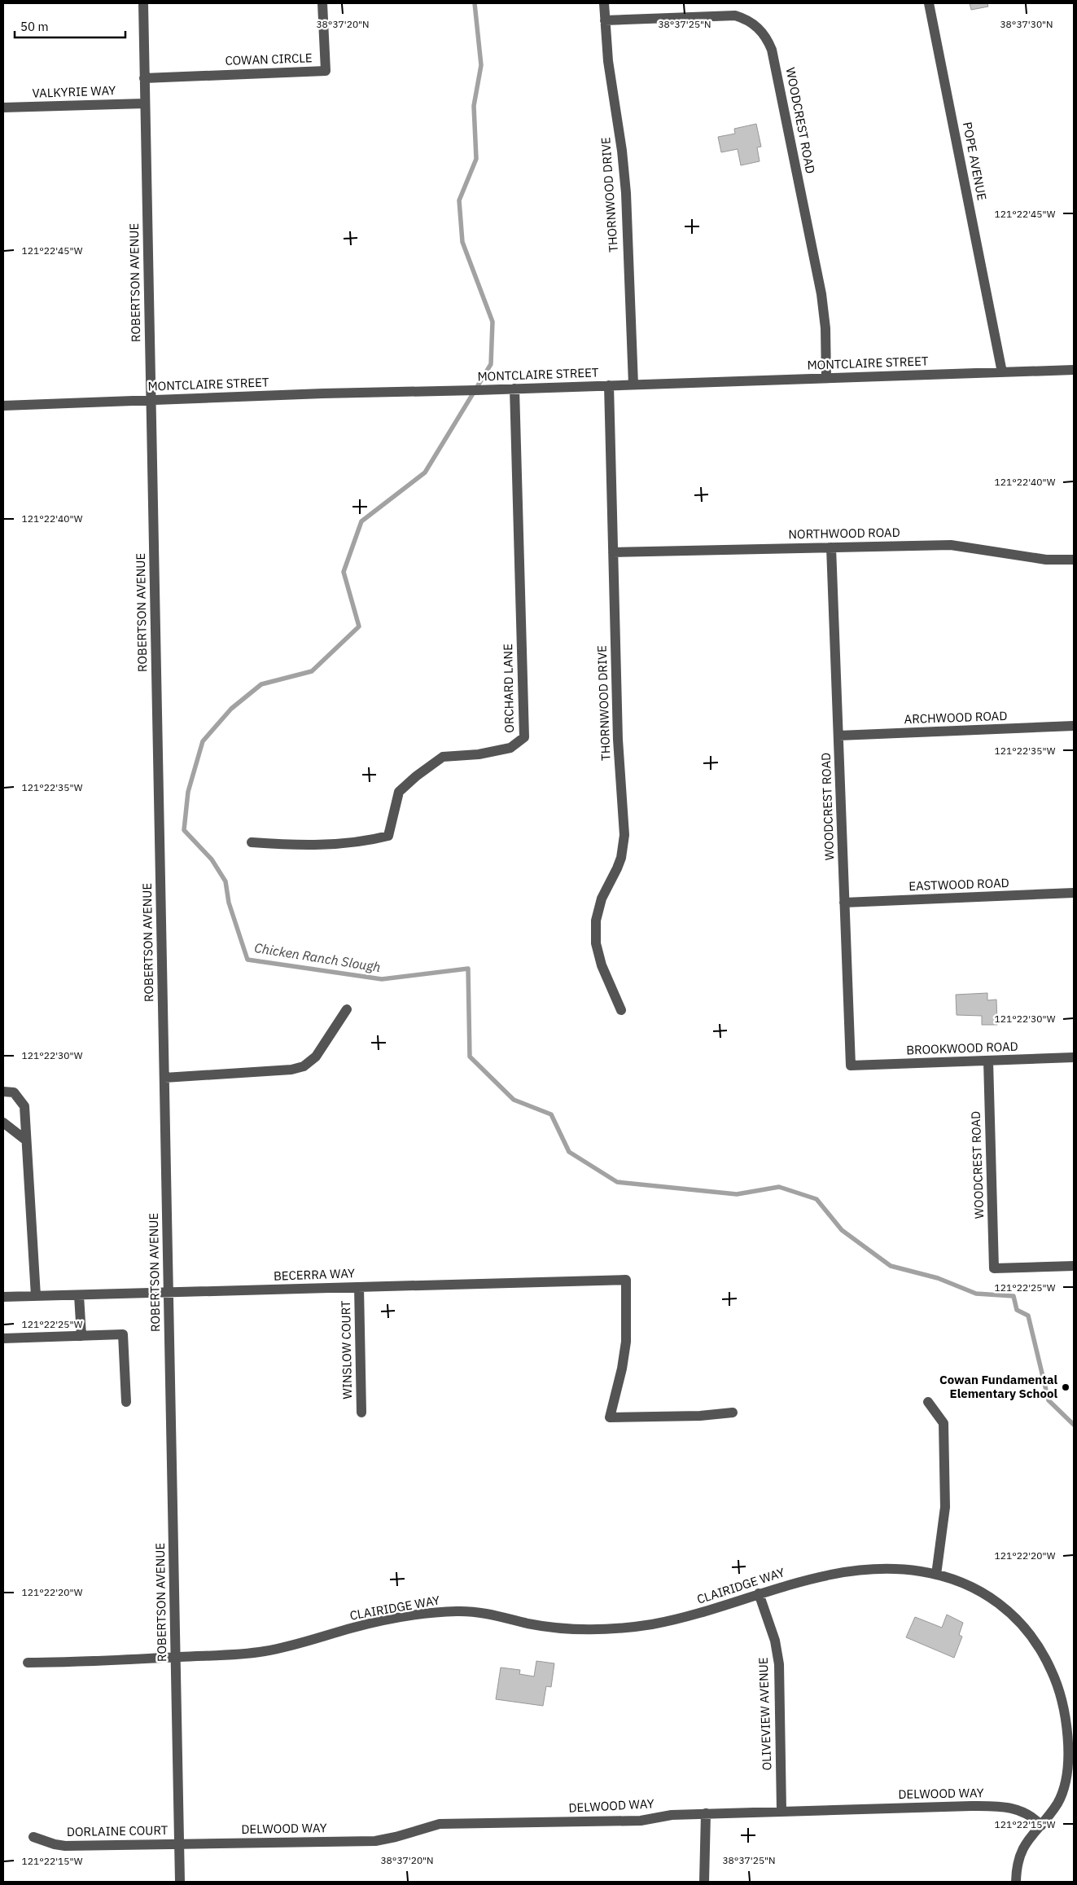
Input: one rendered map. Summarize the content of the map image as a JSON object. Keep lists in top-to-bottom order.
{
  "streets": {
    "street": [
      "COWAN CIRCLE",
      "VALKYRIE WAY",
      "WOODCREST ROAD",
      "POPE AVENUE",
      "THORNWOOD DRIVE",
      "ROBERTSON AVENUE",
      "MONTCLAIRE STREET",
      "NORTHWOOD ROAD",
      "ORCHARD LANE",
      "ARCHWOOD ROAD",
      "EASTWOOD ROAD",
      "BROOKWOOD ROAD",
      "BECERRA WAY",
      "WINSLOW COURT",
      "CLAIRIDGE WAY",
      "OLIVEVIEW AVENUE",
      "DELWOOD WAY",
      "DORLAINE COURT"
    ]
  },
  "crossings": [
    ["COWAN CIRCLE", "ROBERTSON AVENUE"],
    ["VALKYRIE WAY", "ROBERTSON AVENUE"],
    ["WOODCREST ROAD", "THORNWOOD DRIVE"],
    ["WOODCREST ROAD", "MONTCLAIRE STREET"],
    ["WOODCREST ROAD", "NORTHWOOD ROAD"],
    ["WOODCREST ROAD", "ARCHWOOD ROAD"],
    ["WOODCREST ROAD", "EASTWOOD ROAD"],
    ["WOODCREST ROAD", "BROOKWOOD ROAD"],
    ["POPE AVENUE", "MONTCLAIRE STREET"],
    ["THORNWOOD DRIVE", "MONTCLAIRE STREET"],
    ["THORNWOOD DRIVE", "NORTHWOOD ROAD"],
    ["ROBERTSON AVENUE", "MONTCLAIRE STREET"],
    ["ROBERTSON AVENUE", "BECERRA WAY"],
    ["ROBERTSON AVENUE", "CLAIRIDGE WAY"],
    ["ROBERTSON AVENUE", "DELWOOD WAY"],
    ["ROBERTSON AVENUE", "DORLAINE COURT"],
    ["MONTCLAIRE STREET", "ORCHARD LANE"],
    ["BECERRA WAY", "WINSLOW COURT"],
    ["CLAIRIDGE WAY", "OLIVEVIEW AVENUE"],
    ["CLAIRIDGE WAY", "DELWOOD WAY"],
    ["OLIVEVIEW AVENUE", "DELWOOD WAY"],
    ["DELWOOD WAY", "DORLAINE COURT"]
  ],
  "water": ["Chicken Ranch Slough"],
  "places": ["Cowan Fundamental Elementary School"],
  "scale_bar": "50 m",
  "coordinates": [
    "38°37'20\"N",
    "38°37'25\"N",
    "38°37'30\"N",
    "121°22'45\"W",
    "121°22'40\"W",
    "121°22'35\"W",
    "121°22'30\"W",
    "121°22'25\"W",
    "121°22'20\"W",
    "121°22'15\"W"
  ]
}
